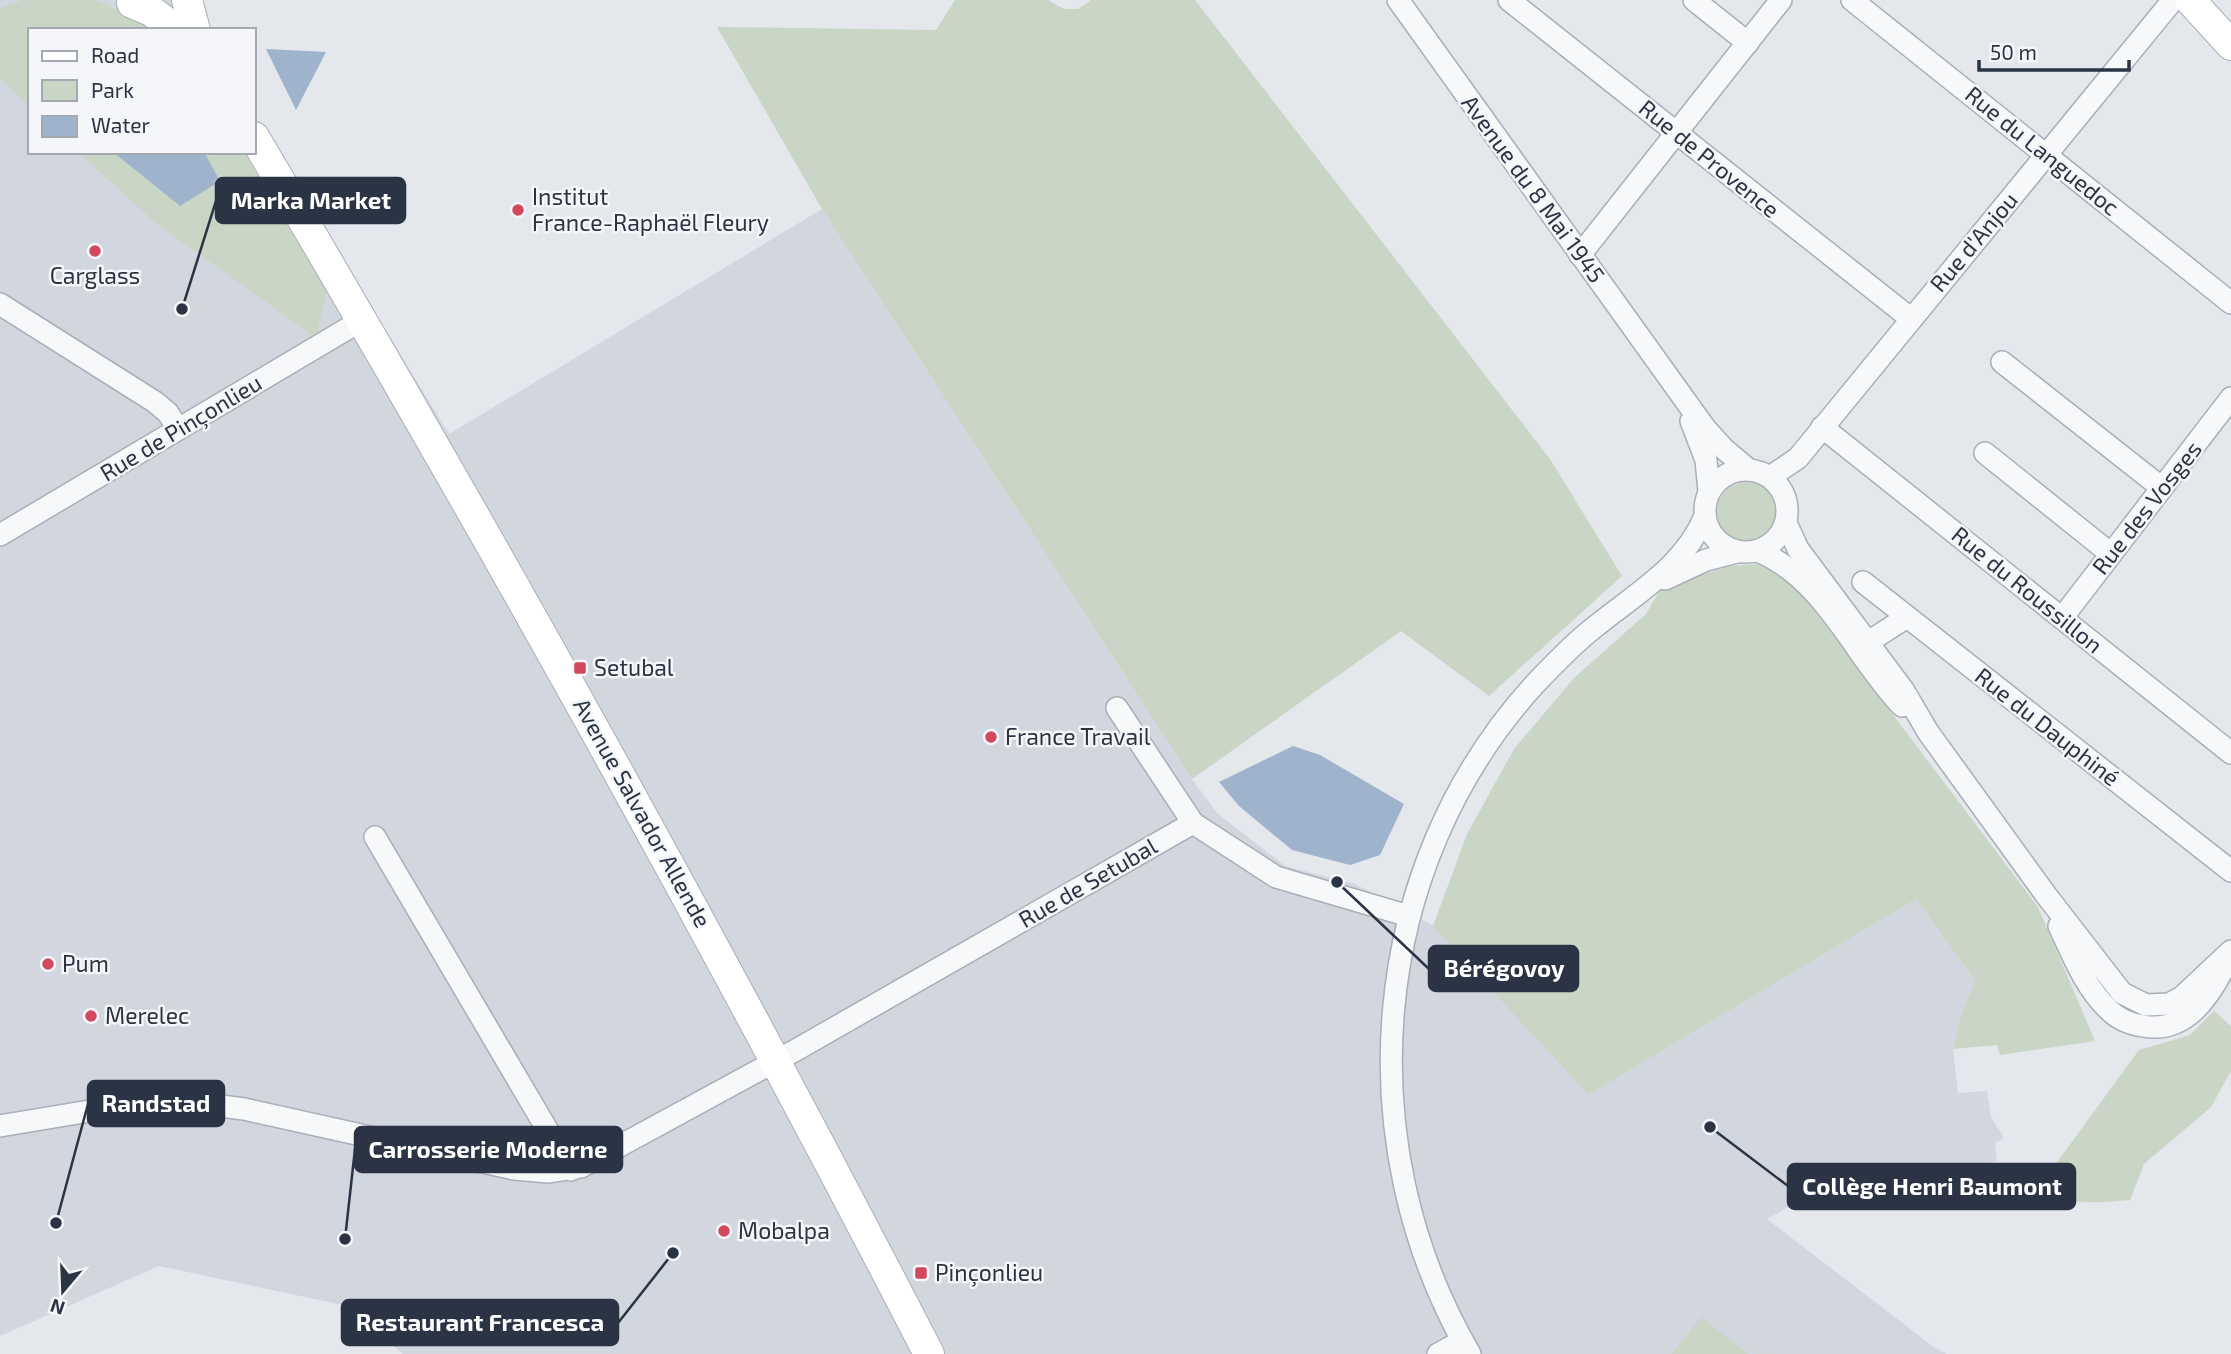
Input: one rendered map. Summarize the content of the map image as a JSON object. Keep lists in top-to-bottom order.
{
  "streets": {
    "street": [
      "Rue du Languedoc",
      "Rue de Provence",
      "Avenue du 8 Mai 1945",
      "Rue d'Anjou",
      "Rue de Pinçonlieu",
      "Rue des Vosges",
      "Rue du Roussillon",
      "Rue du Dauphiné",
      "Avenue Salvador Allende",
      "Rue de Setubal"
    ]
  },
  "crossings": [
    ["Rue du Languedoc", "Rue d'Anjou"],
    ["Rue de Provence", "Rue d'Anjou"],
    ["Avenue du 8 Mai 1945", "Rue d'Anjou"],
    ["Rue d'Anjou", "Rue du Roussillon"],
    ["Rue de Pinçonlieu", "Avenue Salvador Allende"],
    ["Rue des Vosges", "Rue du Roussillon"],
    ["Avenue Salvador Allende", "Rue de Setubal"]
  ],
  "places": {
    "other": [
      "Institut France-Raphaël Fleury",
      "Carglass",
      "Marka Market",
      "France Travail",
      "Bérégovoy",
      "Pum",
      "Merelec",
      "Collège Henri Baumont",
      "Randstad",
      "Mobalpa",
      "Carrosserie Moderne",
      "Restaurant Francesca"
    ],
    "transit": ["Setubal", "Pinçonlieu"]
  },
  "legend": ["Road", "Park", "Water"],
  "scale_bar": "50 m",
  "north": "bottom"
}
